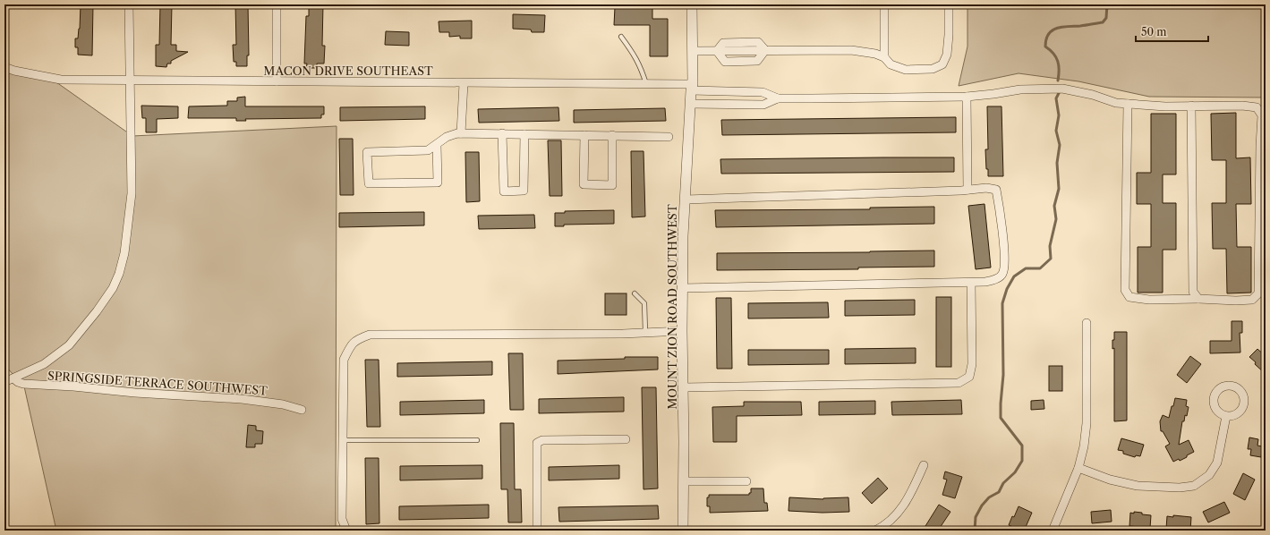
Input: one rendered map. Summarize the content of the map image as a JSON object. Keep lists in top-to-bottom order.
{
  "streets": {
    "street": ["MACON DRIVE SOUTHEAST", "MOUNT ZION ROAD SOUTHWEST", "SPRINGSIDE TERRACE SOUTHWEST"]
  },
  "crossings": [
    ["MACON DRIVE SOUTHEAST", "MOUNT ZION ROAD SOUTHWEST"]
  ],
  "scale_bar": "50 m"
}
